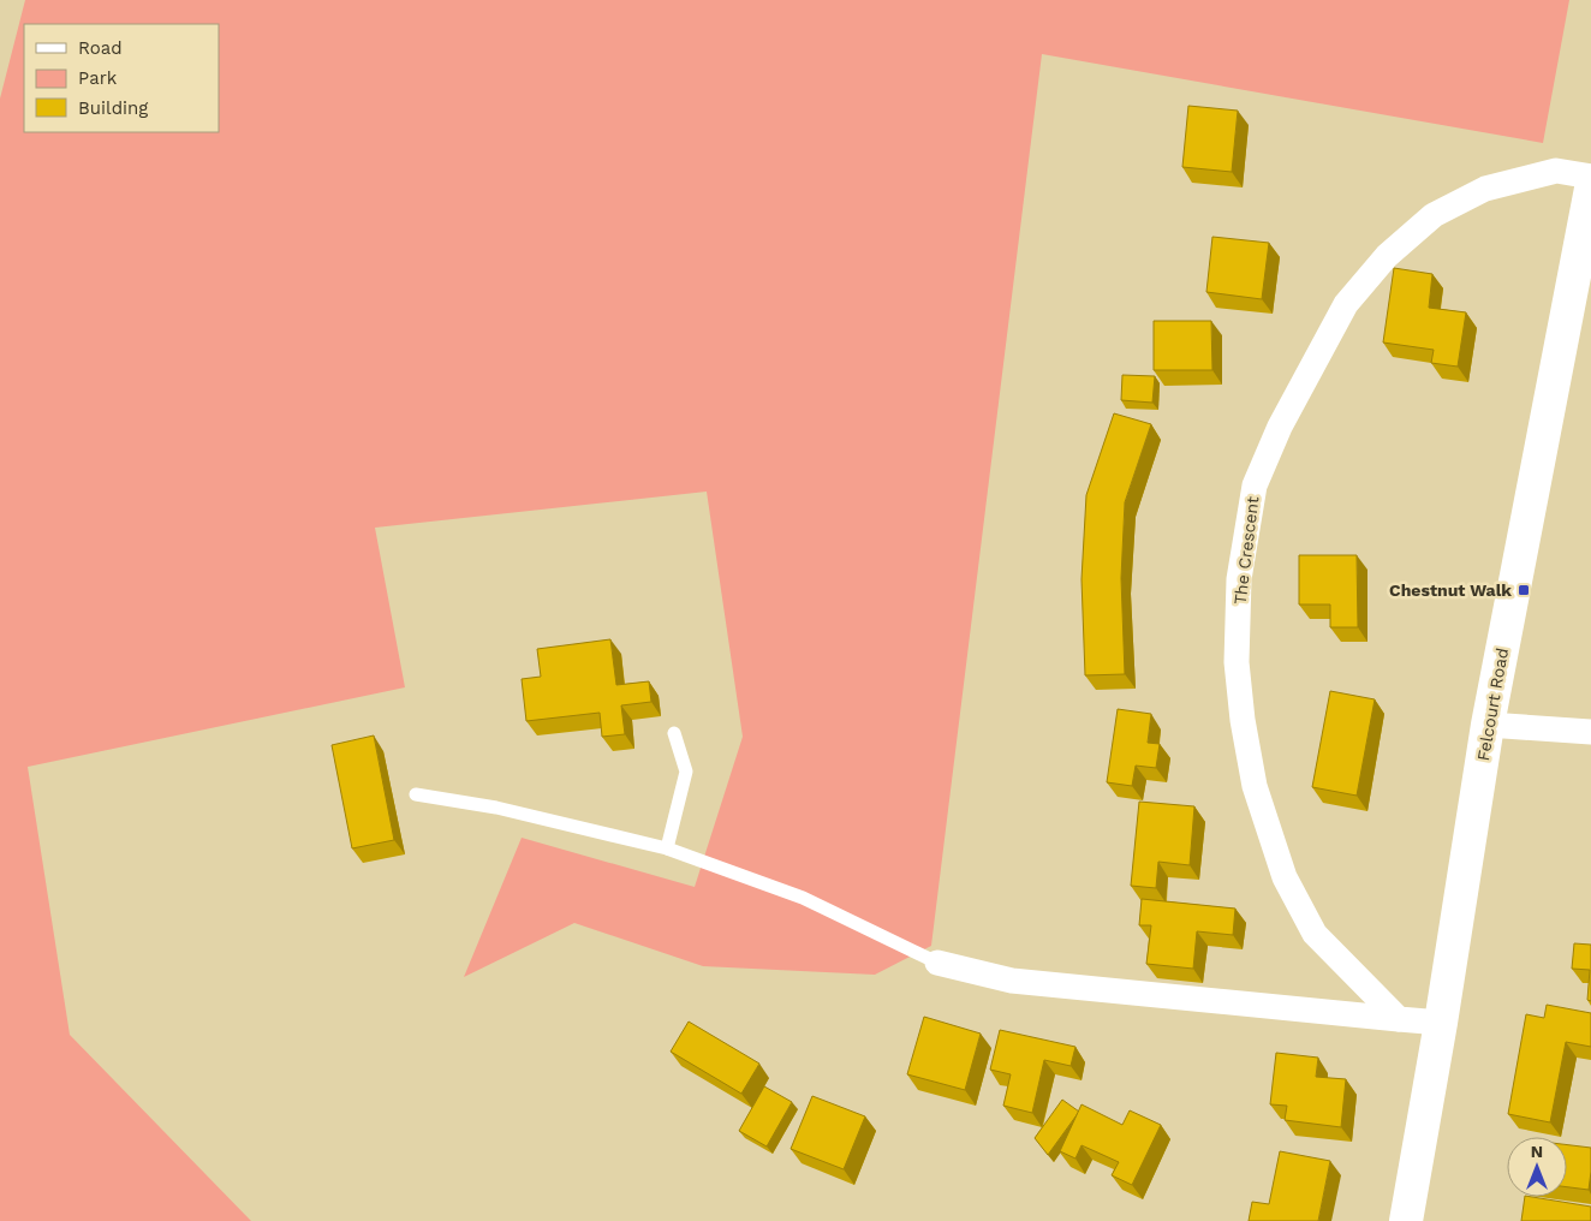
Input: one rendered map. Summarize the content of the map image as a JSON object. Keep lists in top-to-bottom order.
{
  "streets": {
    "street": ["The Crescent", "Felcourt Road"]
  },
  "places": {
    "transit": ["Chestnut Walk"]
  },
  "legend": ["Road", "Park", "Building"],
  "north": "top"
}
